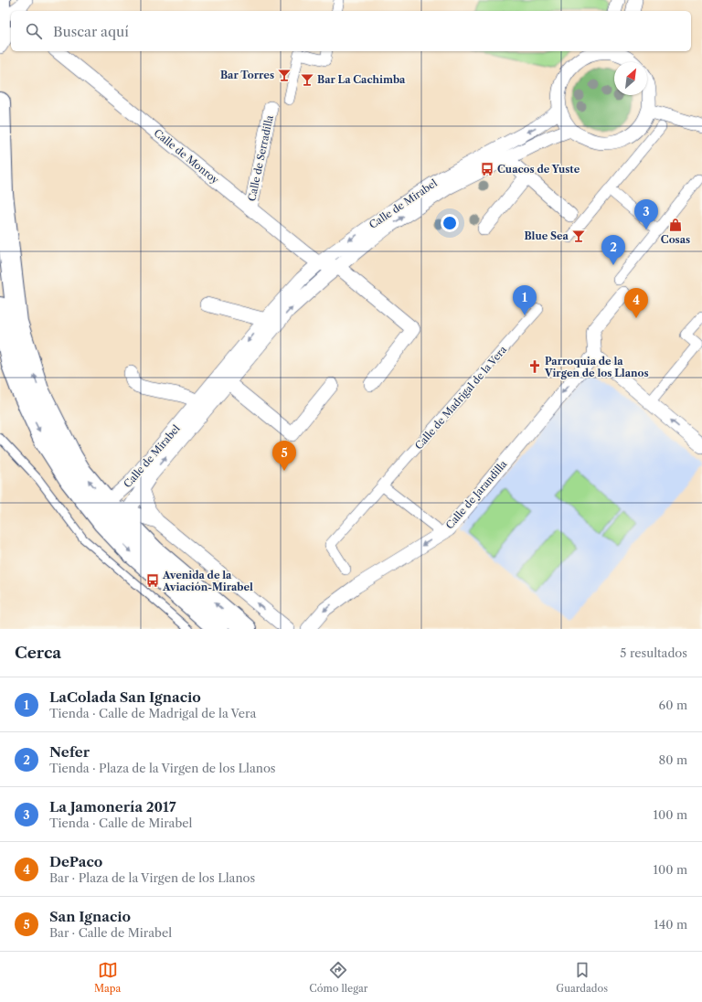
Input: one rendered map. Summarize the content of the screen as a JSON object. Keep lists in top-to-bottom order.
{
  "streets": {
    "street": [
      "Calle de Monroy",
      "Calle de Serradilla",
      "Calle de Mirabel",
      "Calle de Madrigal de la Vera",
      "Calle de Jarandilla"
    ]
  },
  "crossings": [
    ["Calle de Monroy", "Calle de Serradilla"],
    ["Calle de Monroy", "Calle de Mirabel"]
  ],
  "one_way": ["Calle de Jarandilla"],
  "places": {
    "bar": ["Bar Torres", "Bar La Cachimba", "Blue Sea"],
    "bus stop": ["Cuacos de Yuste", "Avenida de la Aviación-Mirabel"],
    "shop": ["Cosas"],
    "church": ["Parroquia de la Virgen de los Llanos"]
  },
  "north": "top right",
  "page": {
    "search": "Buscar aquí",
    "pins": [
      "3",
      "2",
      "1",
      "4",
      "5"
    ],
    "heading": ["Cerca", "5 resultados"],
    "list": [
      {
        "mark": "1",
        "name": "LaColada San Ignacio",
        "note": "Tienda · Calle de Madrigal de la Vera",
        "value": "60 m"
      },
      {
        "mark": "2",
        "name": "Nefer",
        "note": "Tienda · Plaza de la Virgen de los Llanos",
        "value": "80 m"
      },
      {
        "mark": "3",
        "name": "La Jamonería 2017",
        "note": "Tienda · Calle de Mirabel",
        "value": "100 m"
      },
      {
        "mark": "4",
        "name": "DePaco",
        "note": "Bar · Plaza de la Virgen de los Llanos",
        "value": "100 m"
      },
      {
        "mark": "5",
        "name": "San Ignacio",
        "note": "Bar · Calle de Mirabel",
        "value": "140 m"
      }
    ],
    "nav": ["Mapa", "Cómo llegar", "Guardados"]
  }
}
